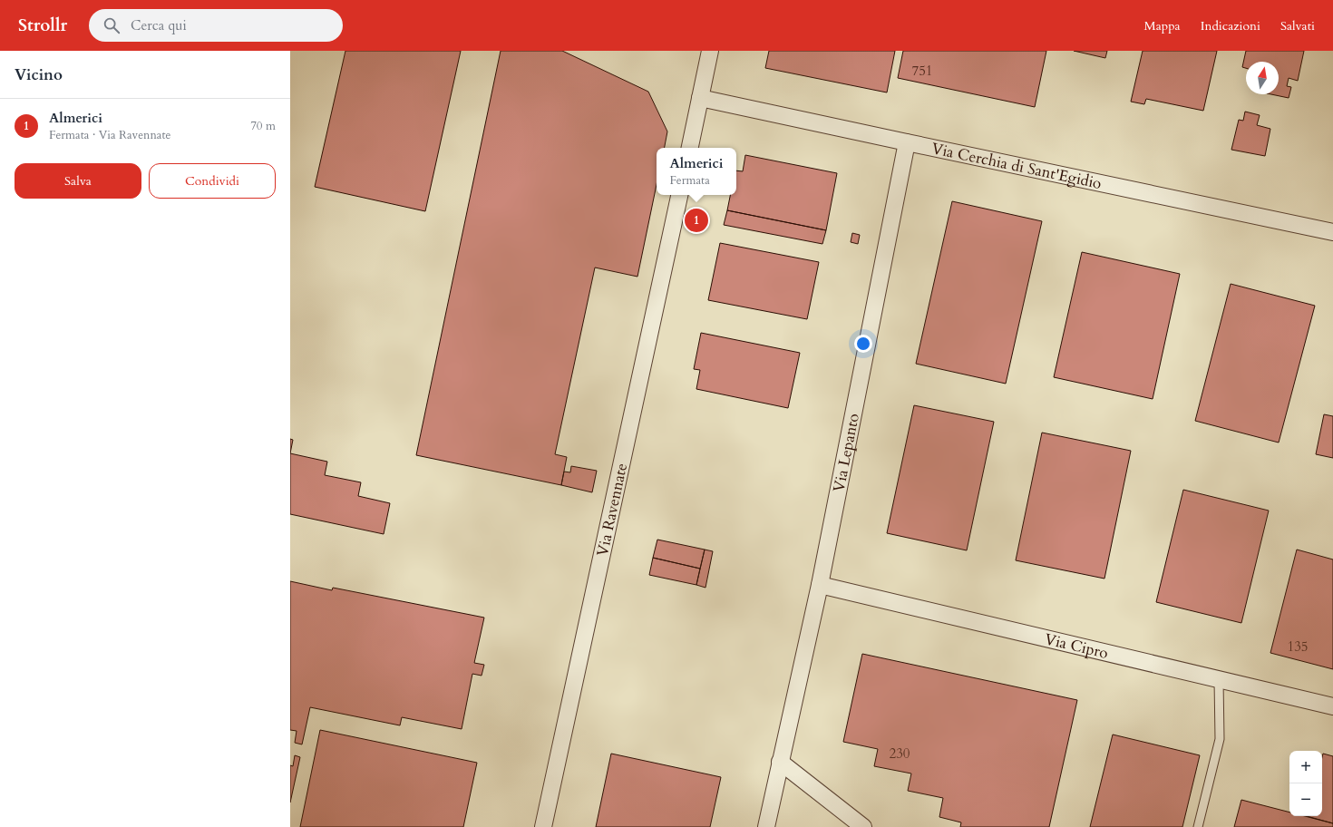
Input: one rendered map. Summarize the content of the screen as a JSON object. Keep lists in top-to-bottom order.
{
  "streets": {
    "street": [
      "Via Cerchia di Sant'Egidio",
      "Via Lepanto",
      "Via Ravennate",
      "Via Cipro"
    ]
  },
  "crossings": [
    ["Via Cerchia di Sant'Egidio", "Via Lepanto"],
    ["Via Lepanto", "Via Cipro"]
  ],
  "house_numbers": ["751", "135", "230"],
  "north": "top",
  "page": {
    "header": "Strollr",
    "search": "Cerca qui",
    "nav": ["Mappa", "Indicazioni", "Salvati"],
    "heading": "Vicino",
    "list": [
      {
        "mark": "1",
        "name": "Almerici",
        "note": "Fermata · Via Ravennate",
        "value": "70 m"
      }
    ],
    "popup": ["Almerici", "Fermata"],
    "buttons": ["Salva", "Condividi"],
    "pins": "1",
    "map_buttons": ["+", "−"]
  }
}
